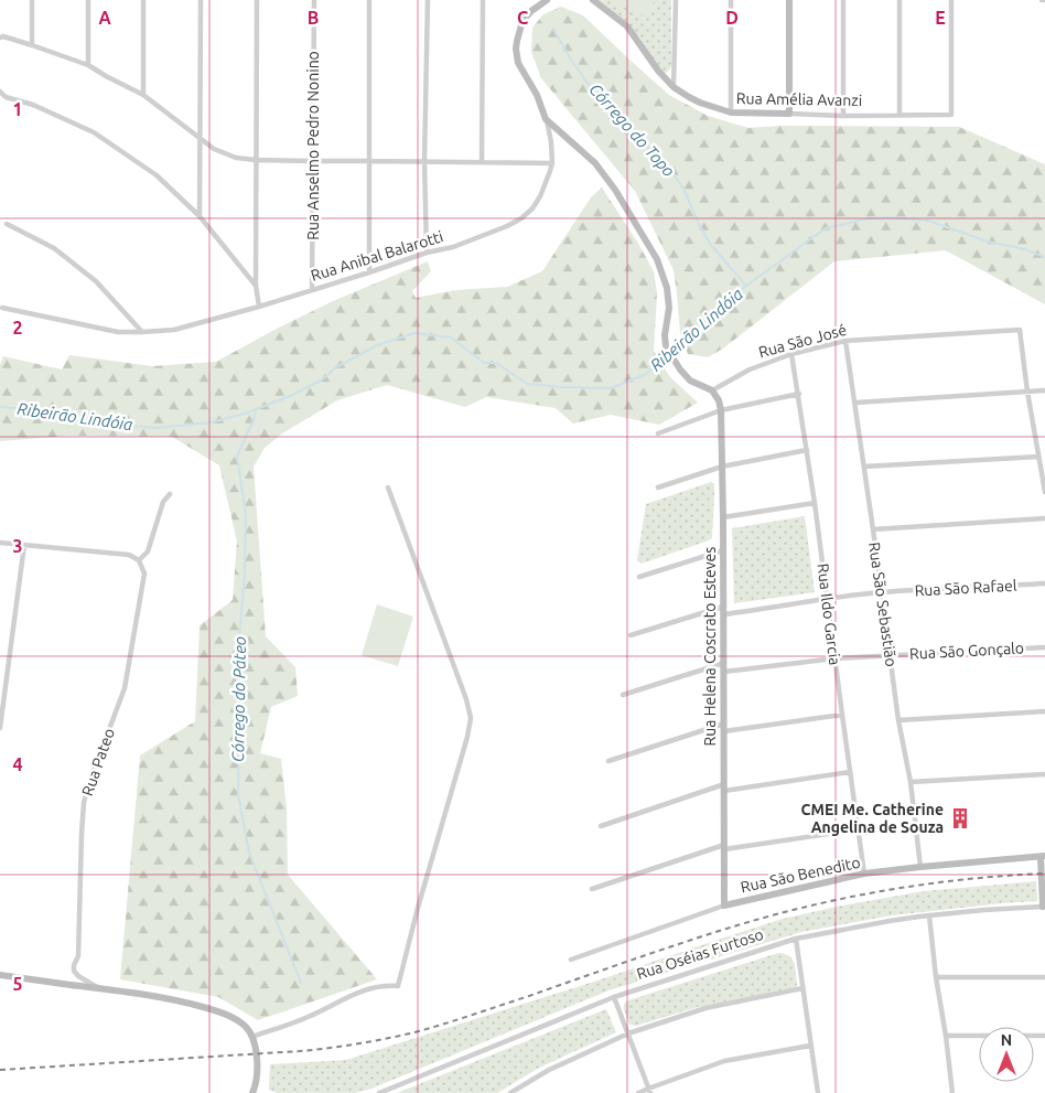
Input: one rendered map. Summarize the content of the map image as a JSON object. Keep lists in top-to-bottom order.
{
  "streets": {
    "street": [
      "Rua Amélia Avanzi",
      "Rua Anselmo Pedro Nonino",
      "Rua Anibal Balarotti",
      "Rua São José",
      "Rua São Rafael",
      "Rua São Sebastião",
      "Rua Ildo Garcia",
      "Rua Helena Coscrato Esteves",
      "Rua São Gonçalo",
      "Rua Pateo",
      "Rua São Benedito",
      "Rua Oséias Furtoso"
    ]
  },
  "crossings": [
    ["Rua Anselmo Pedro Nonino", "Rua Anibal Balarotti"],
    ["Rua São José", "Rua São Sebastião"],
    ["Rua São José", "Rua Ildo Garcia"],
    ["Rua São José", "Rua Helena Coscrato Esteves"],
    ["Rua São Rafael", "Rua São Sebastião"],
    ["Rua São Rafael", "Rua Ildo Garcia"],
    ["Rua São Rafael", "Rua Helena Coscrato Esteves"],
    ["Rua São Sebastião", "Rua São Gonçalo"],
    ["Rua São Sebastião", "Rua São Benedito"],
    ["Rua Ildo Garcia", "Rua São Gonçalo"],
    ["Rua Ildo Garcia", "Rua São Benedito"],
    ["Rua Helena Coscrato Esteves", "Rua São Gonçalo"],
    ["Rua Helena Coscrato Esteves", "Rua São Benedito"]
  ],
  "water": ["Córrego do Topo", "Ribeirão Lindóia", "Córrego do Páteo"],
  "places": {
    "building": ["CMEI Me. Catherine Angelina de Souza"]
  },
  "north": "top",
  "grid": {
    "columns": [
      "A",
      "B",
      "C",
      "D",
      "E"
    ],
    "rows": [
      "1",
      "2",
      "3",
      "4",
      "5"
    ]
  }
}
